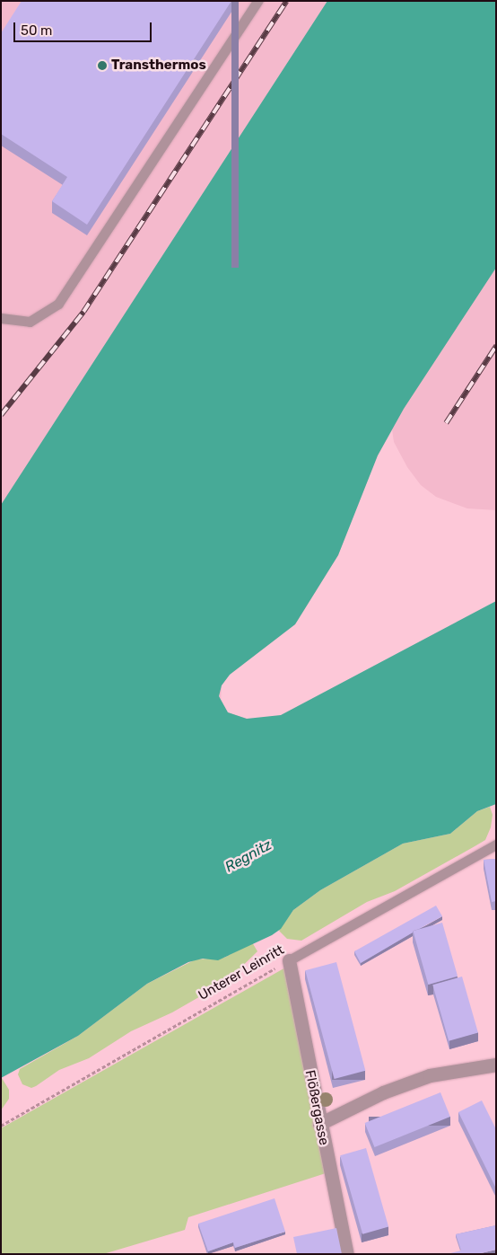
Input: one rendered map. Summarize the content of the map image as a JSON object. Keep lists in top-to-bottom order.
{
  "streets": {
    "street": ["Flößergasse"],
    "lane": ["Unterer Leinritt"]
  },
  "crossings": [
    ["Unterer Leinritt", "Flößergasse"]
  ],
  "water": ["Regnitz"],
  "places": ["Transthermos"],
  "scale_bar": "50 m"
}
